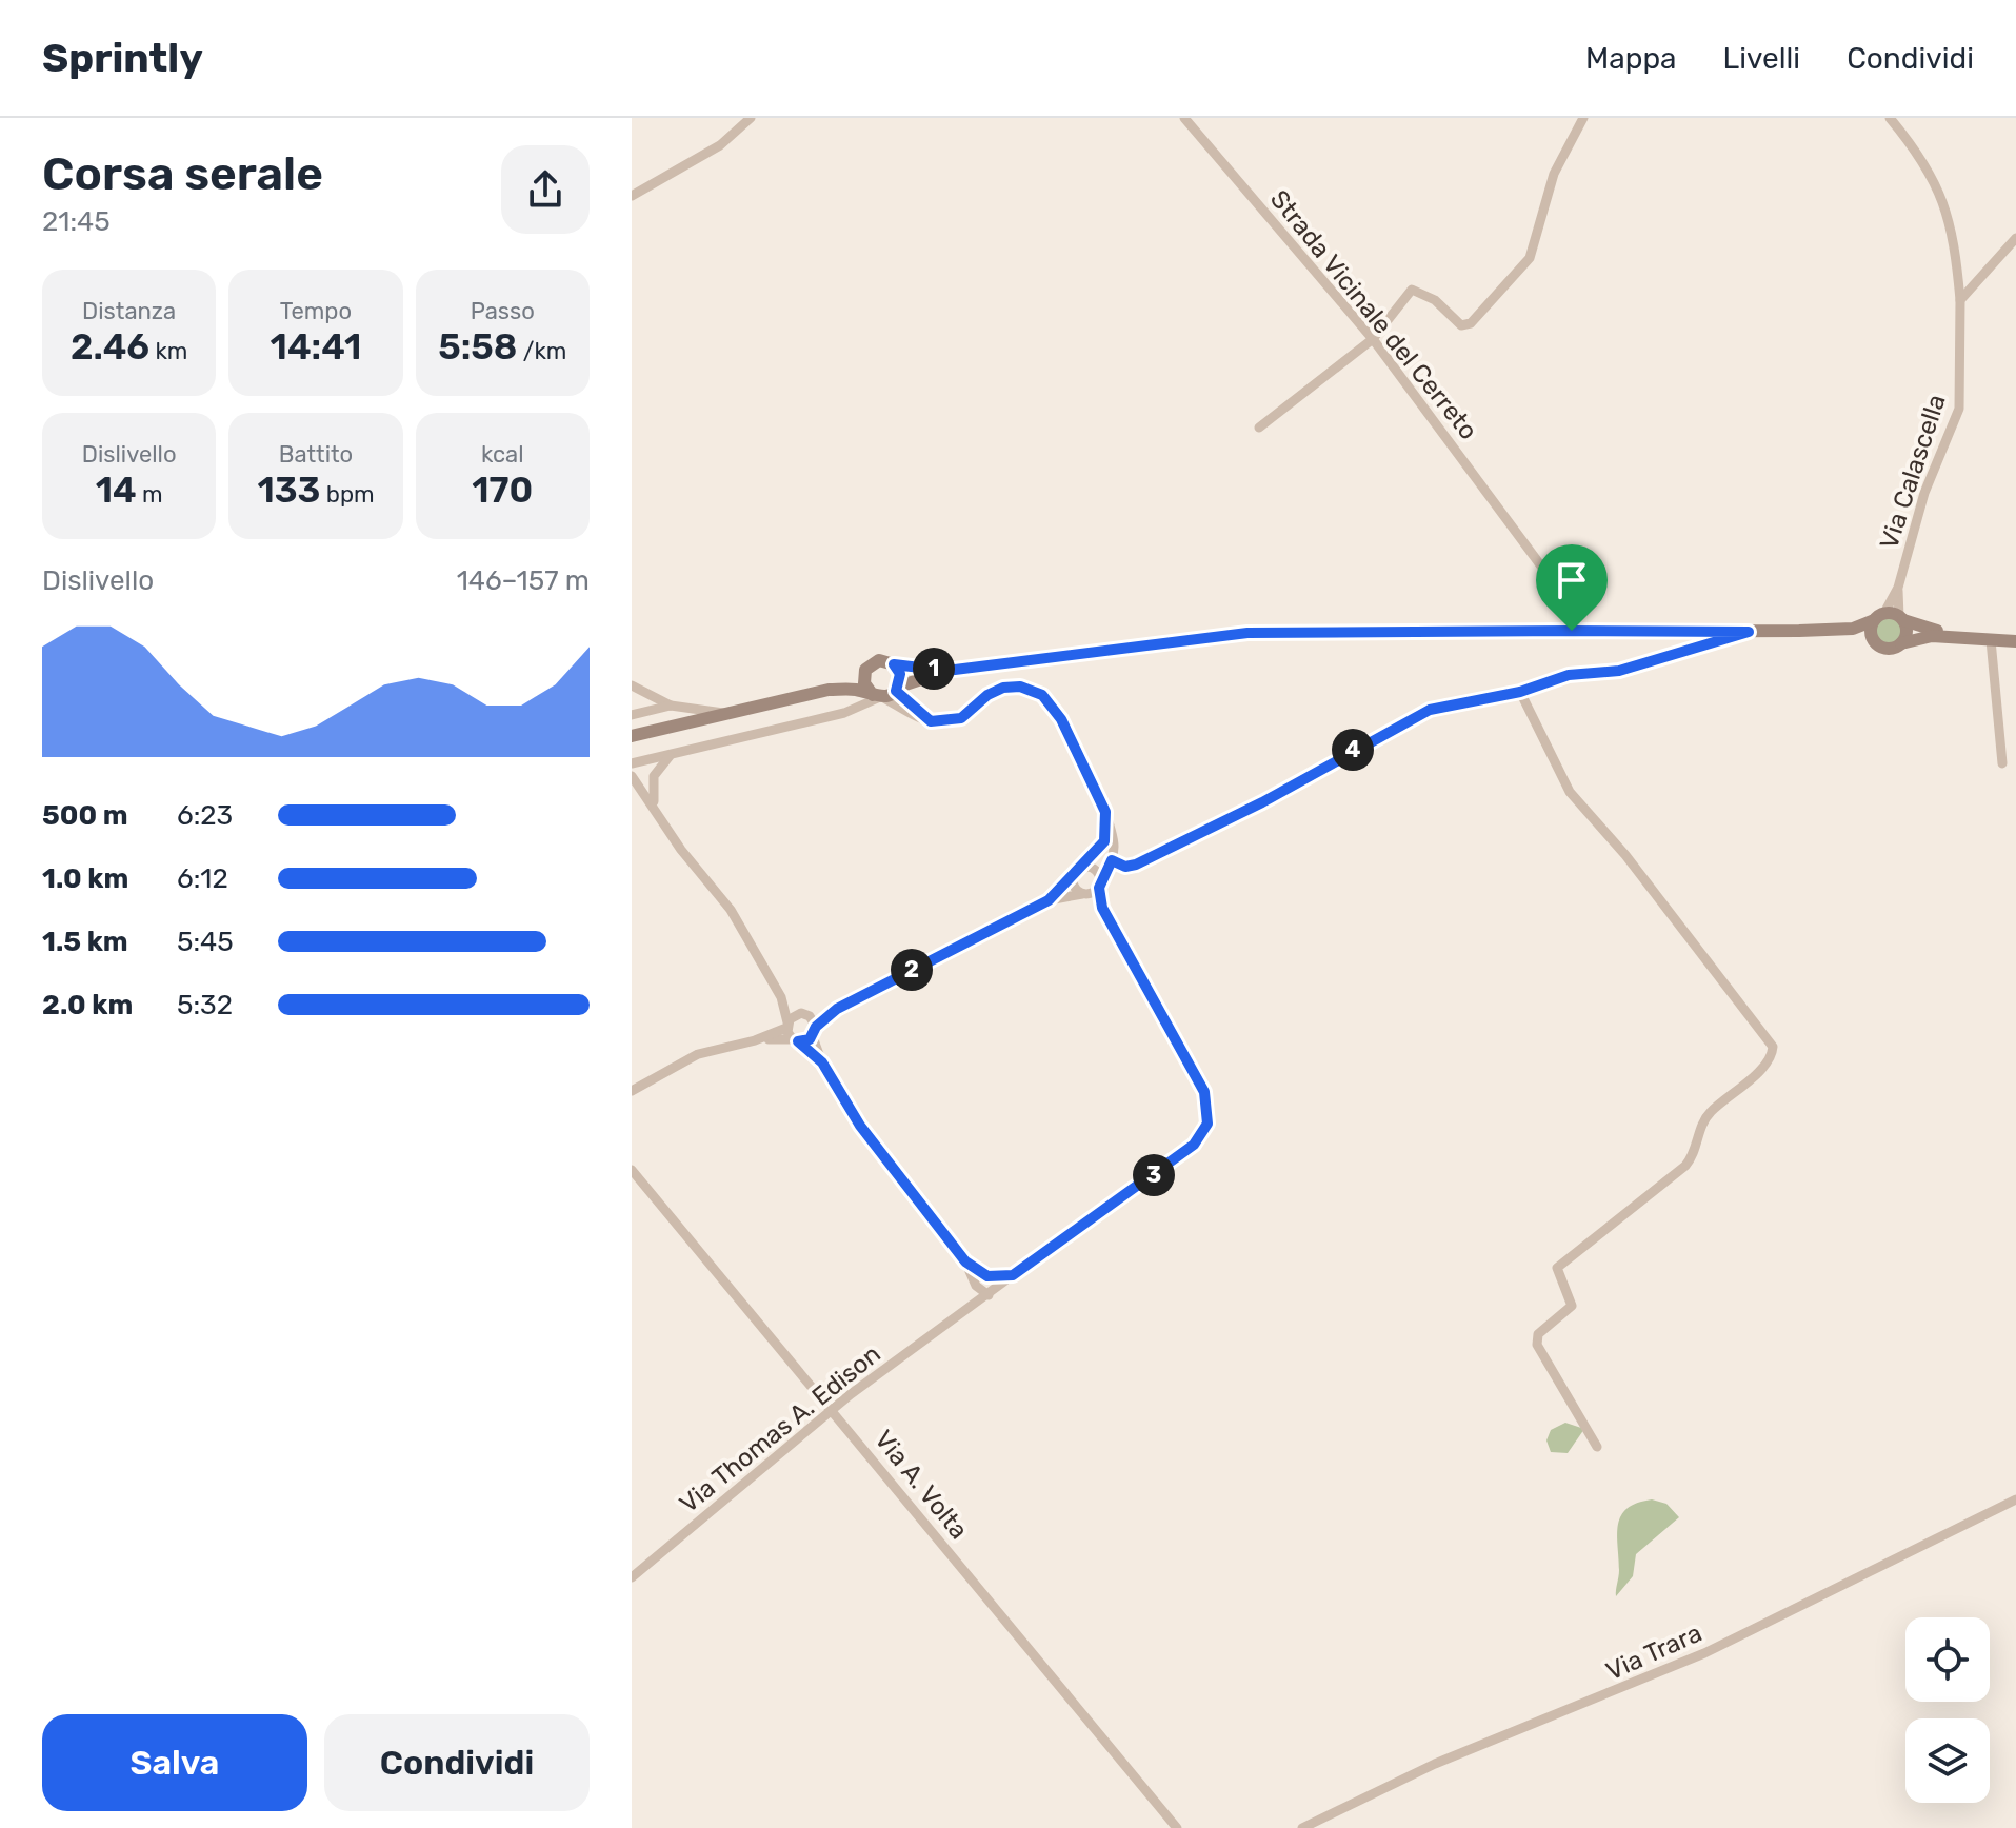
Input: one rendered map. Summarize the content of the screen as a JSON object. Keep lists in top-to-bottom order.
{
  "streets": {
    "street": [
      "Strada Vicinale del Cerreto",
      "Via Calascella",
      "Via Thomas A. Edison",
      "Via A. Volta",
      "Via Trara"
    ]
  },
  "crossings": [
    ["Via Thomas A. Edison", "Via A. Volta"]
  ],
  "page": {
    "header": "Sprintly",
    "nav": ["Mappa", "Livelli", "Condividi"],
    "heading": ["Corsa serale", "21:45"],
    "stats": [
      ["Distanza", "2.46 km"],
      ["Tempo", "14:41"],
      ["Passo", "5:58 /km"],
      ["Dislivello", "14 m"],
      ["Battito", "133 bpm"],
      ["kcal", "170"]
    ],
    "chart": ["Dislivello", "146–157 m"],
    "pins": [
      "1",
      "4",
      "2",
      "3"
    ],
    "list": [
      {
        "name": "500 m",
        "note": "6:23"
      },
      {
        "name": "1.0 km",
        "note": "6:12"
      },
      {
        "name": "1.5 km",
        "note": "5:45"
      },
      {
        "name": "2.0 km",
        "note": "5:32"
      }
    ],
    "buttons": ["Salva", "Condividi"]
  }
}
